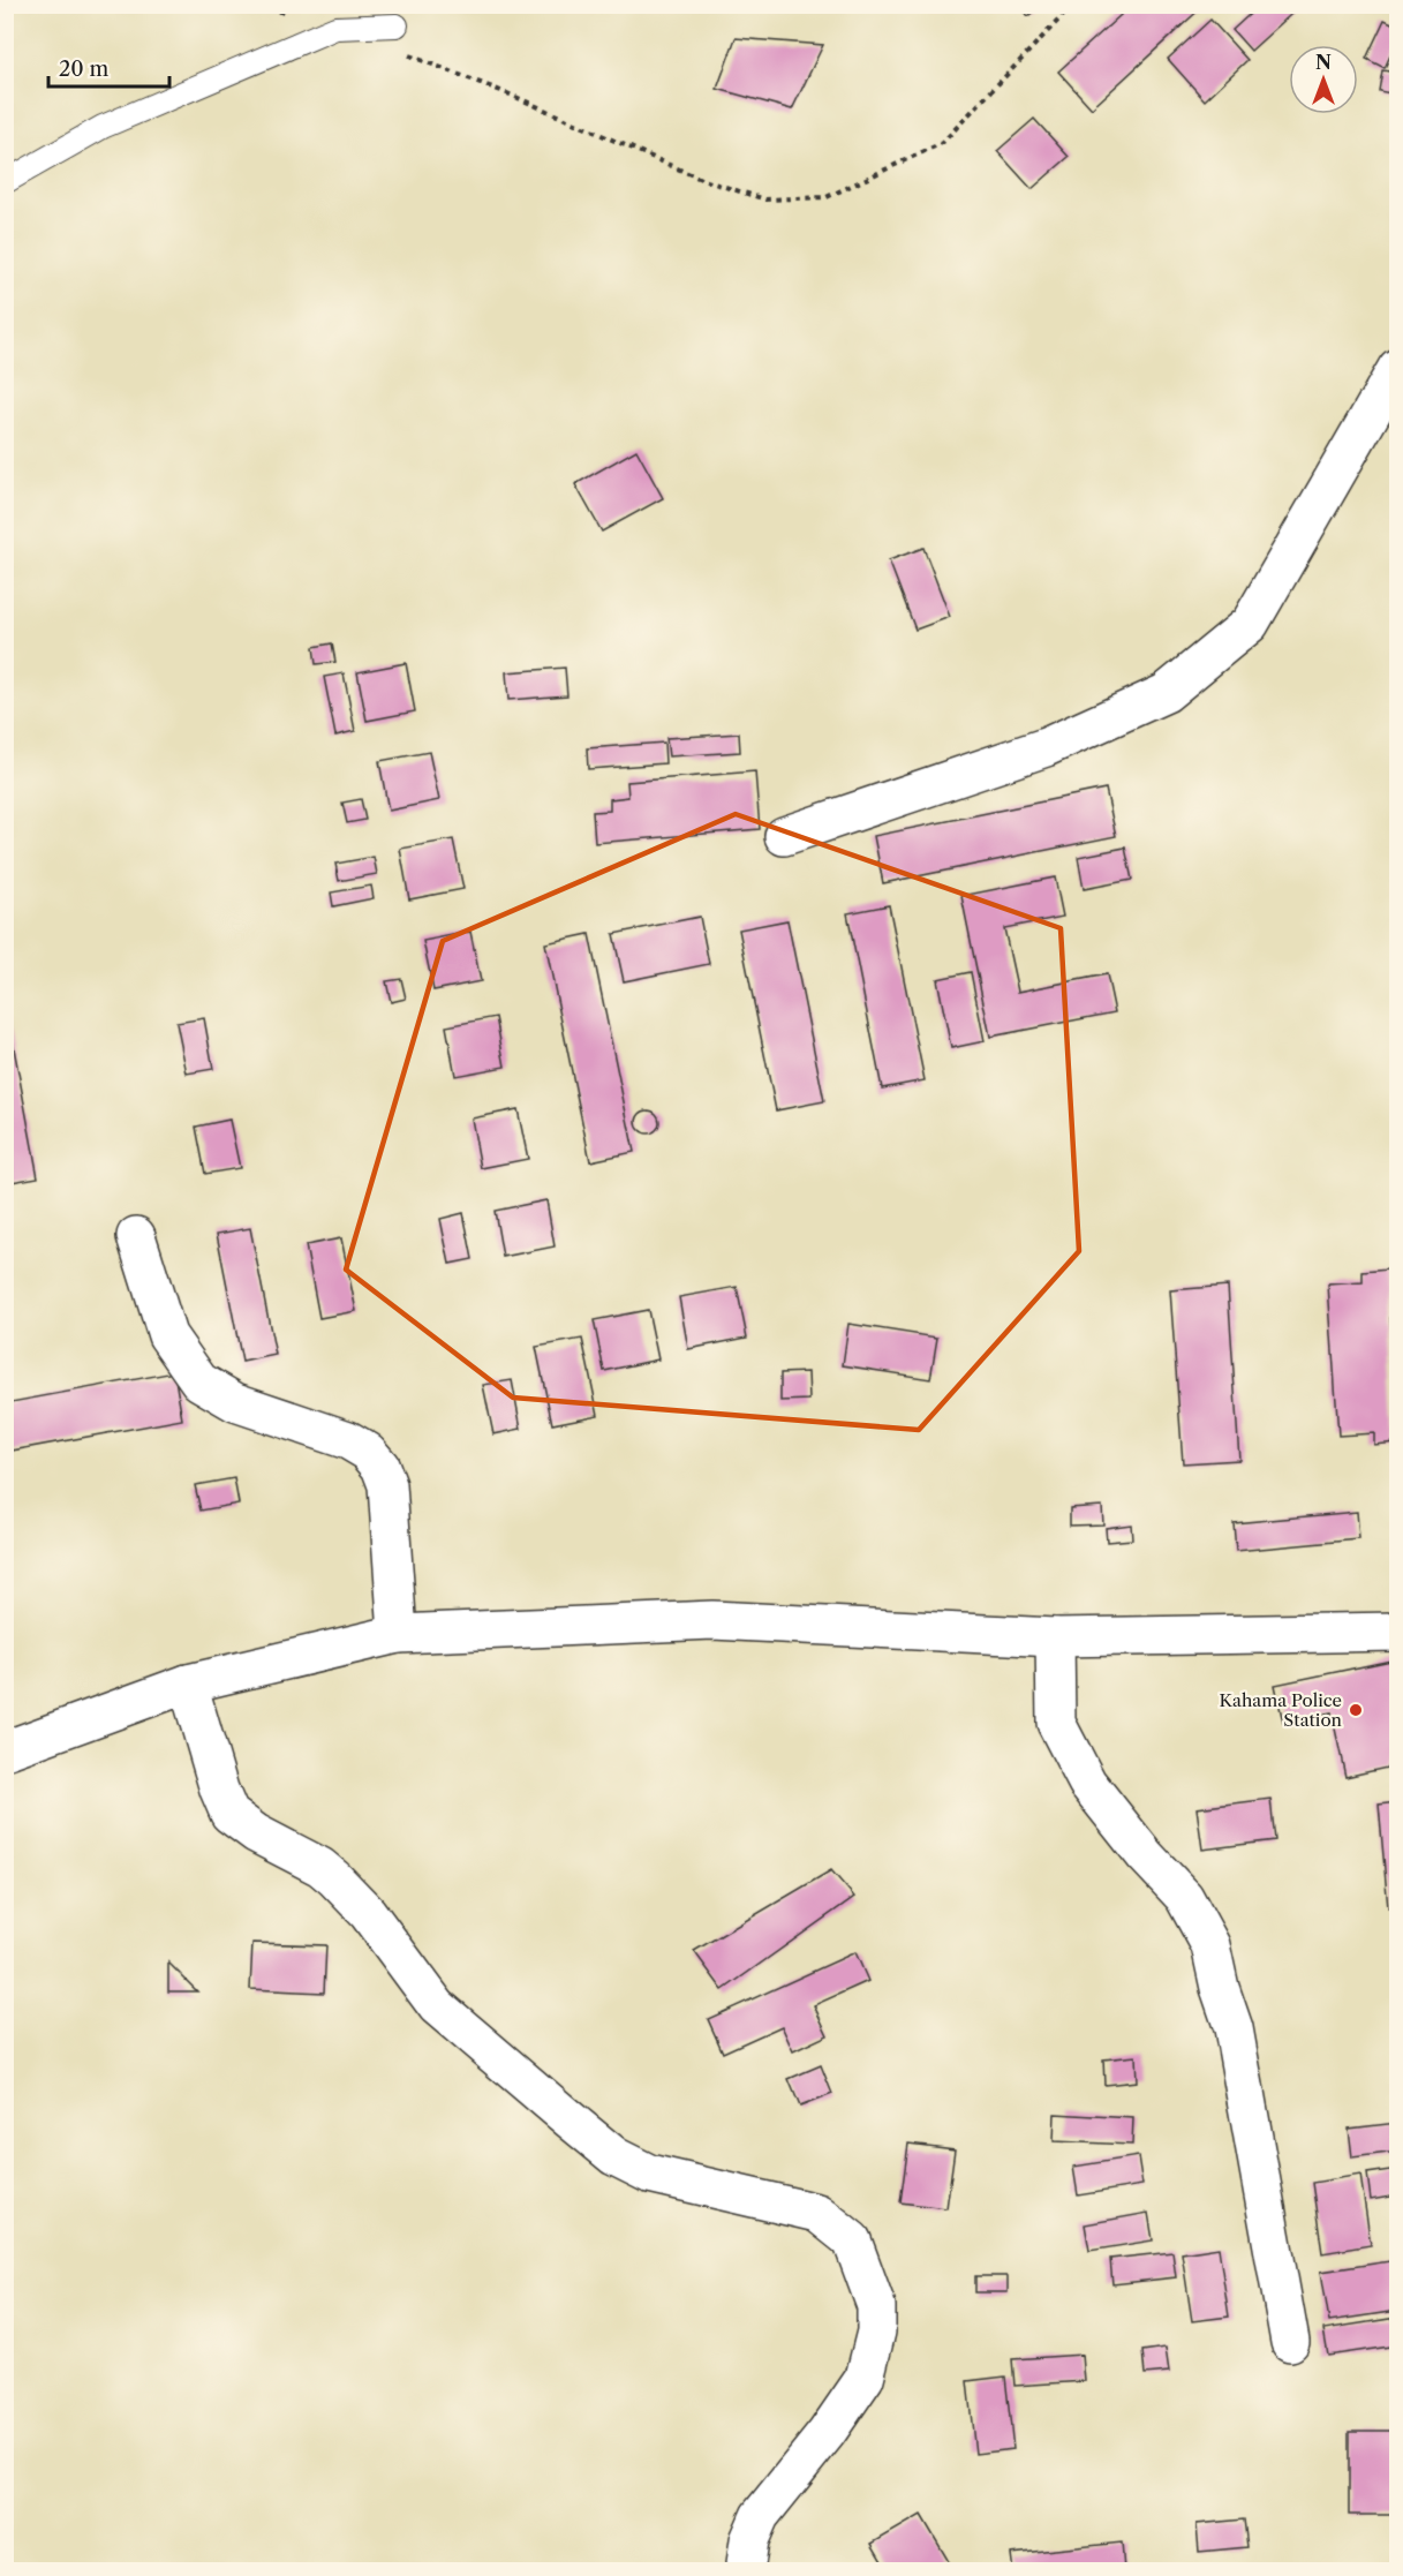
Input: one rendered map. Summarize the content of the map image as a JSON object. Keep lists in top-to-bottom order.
{
  "places": ["Kahama Police Station"],
  "scale_bar": "20 m",
  "north": "top"
}
